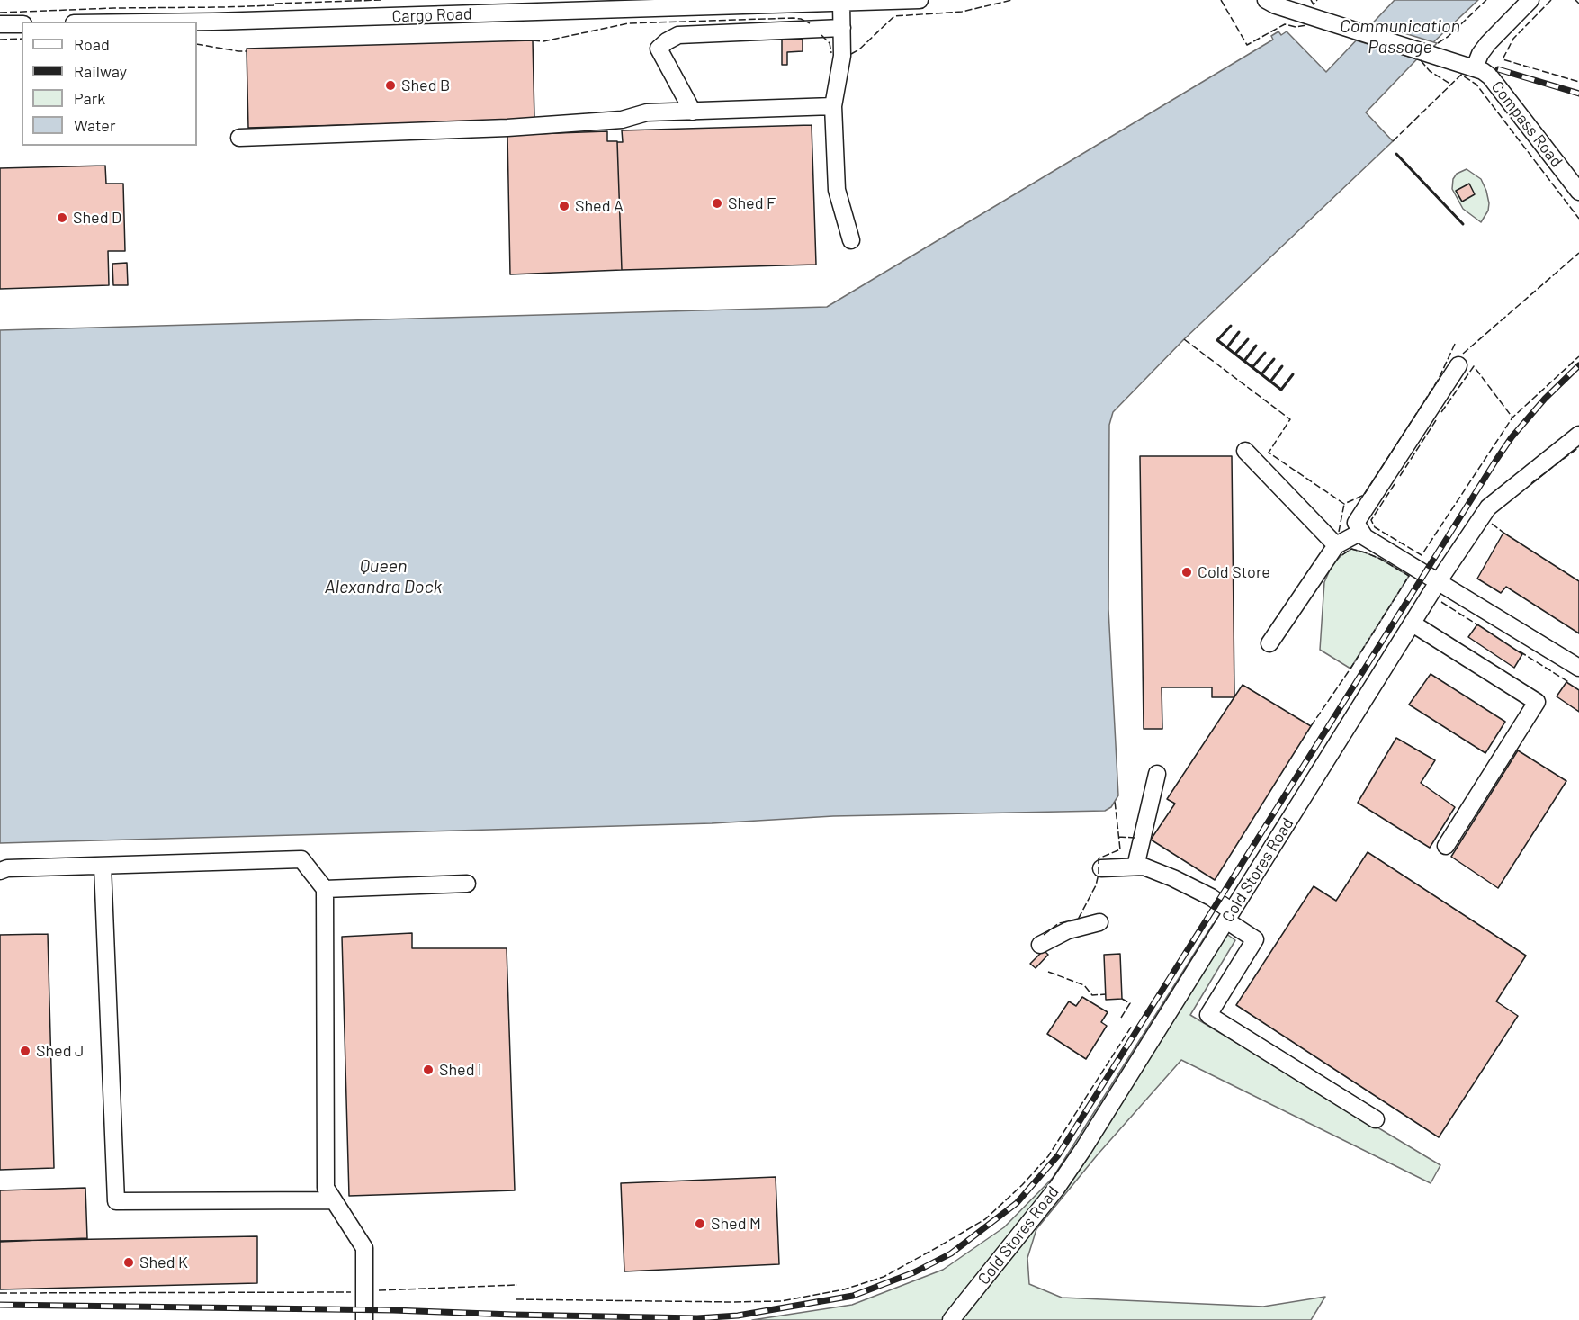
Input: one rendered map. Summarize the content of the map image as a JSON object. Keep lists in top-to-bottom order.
{
  "streets": {
    "street": ["Cargo Road", "Compass Road", "Cold Stores Road"]
  },
  "water": ["Communication Passage", "Queen Alexandra Dock"],
  "places": [
    "Shed B",
    "Shed F",
    "Shed A",
    "Shed D",
    "Cold Store",
    "Shed J",
    "Shed I",
    "Shed M",
    "Shed K"
  ],
  "legend": [
    "Road",
    "Railway",
    "Park",
    "Water"
  ]
}
